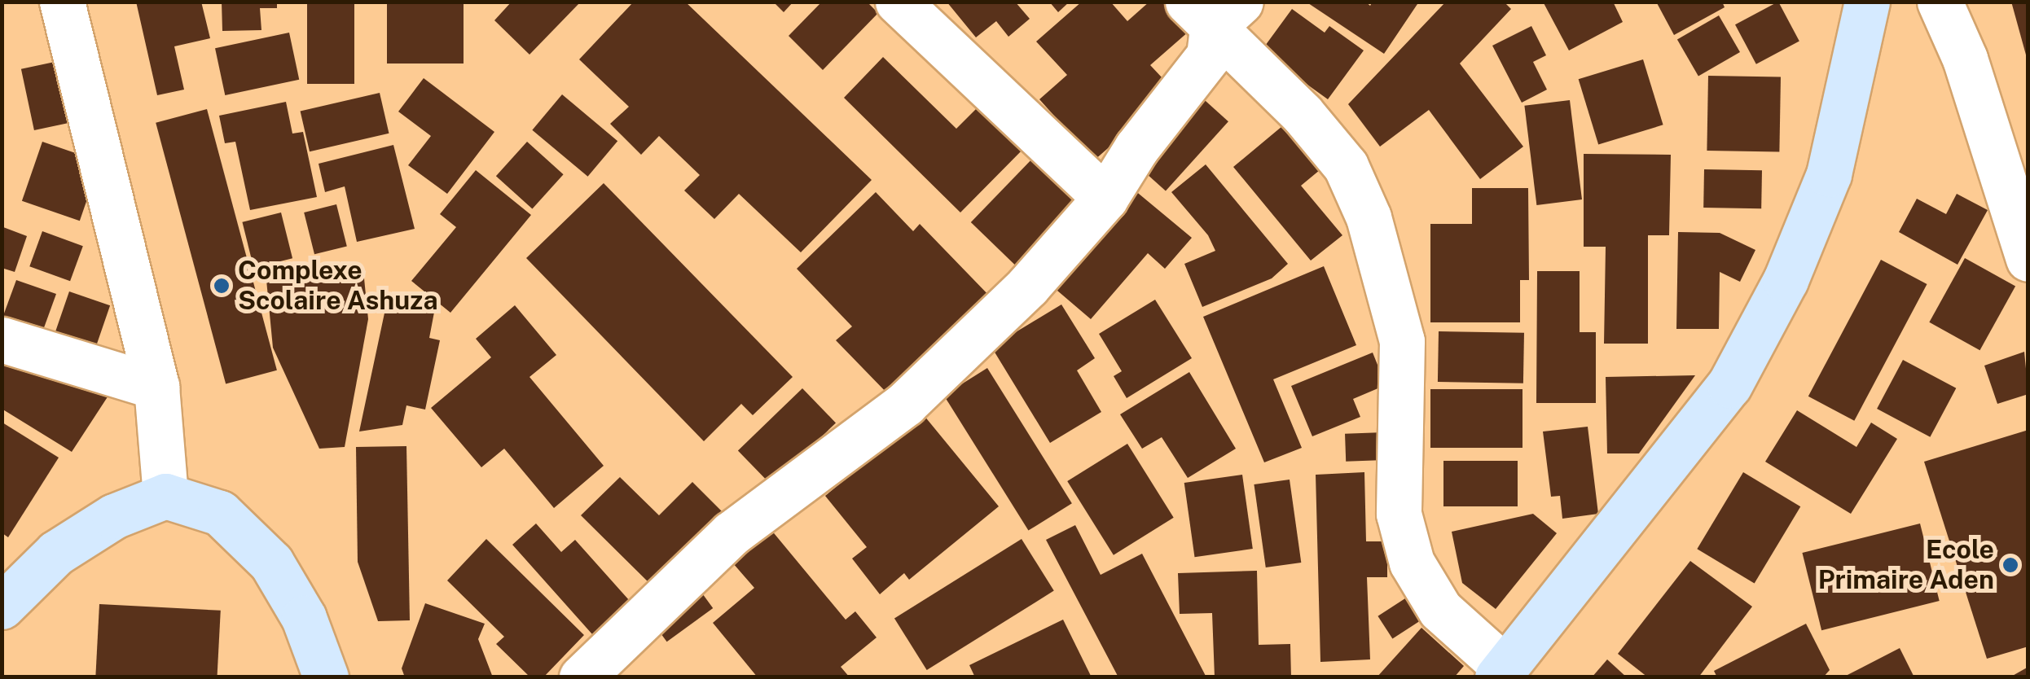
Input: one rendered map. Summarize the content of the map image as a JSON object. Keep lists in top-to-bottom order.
{
  "places": ["Complexe Scolaire Ashuza", "Ecole Primaire Aden"]
}
